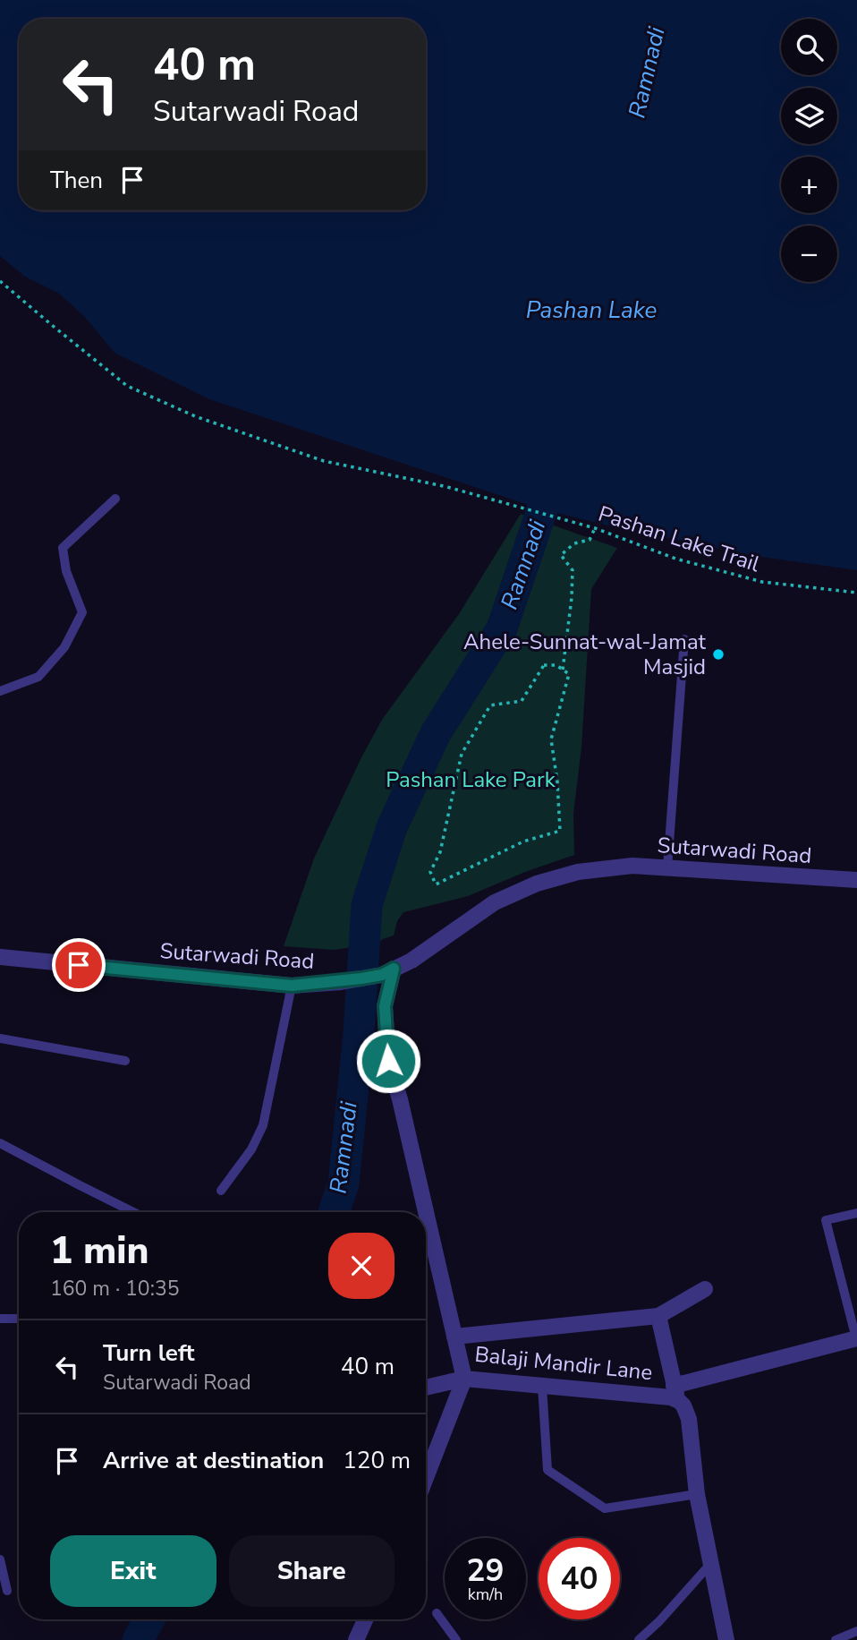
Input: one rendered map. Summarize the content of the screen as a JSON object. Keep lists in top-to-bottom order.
{
  "streets": {
    "street": ["Sutarwadi Road", "Balaji Mandir Lane"],
    "path": ["Pashan Lake Trail"]
  },
  "crossings": [
    ["Sutarwadi Road", "Balaji Mandir Lane"]
  ],
  "water": ["Ramnadi", "Pashan Lake"],
  "parks": ["Pashan Lake Park"],
  "places": ["Ahele-Sunnat-wal-Jamat Masjid"],
  "page": {
    "map_buttons": ["+", "−"],
    "turn": ["40 m", "Sutarwadi Road"],
    "then": "Then",
    "heading": ["1 min", "160 m · 10:35"],
    "list": [
      {
        "name": "Turn left",
        "note": "Sutarwadi Road",
        "value": "40 m"
      },
      {
        "name": "Arrive at destination",
        "value": "120 m"
      }
    ],
    "buttons": ["Exit", "Share"],
    "speed": "29 km/h",
    "limit": "40"
  }
}
